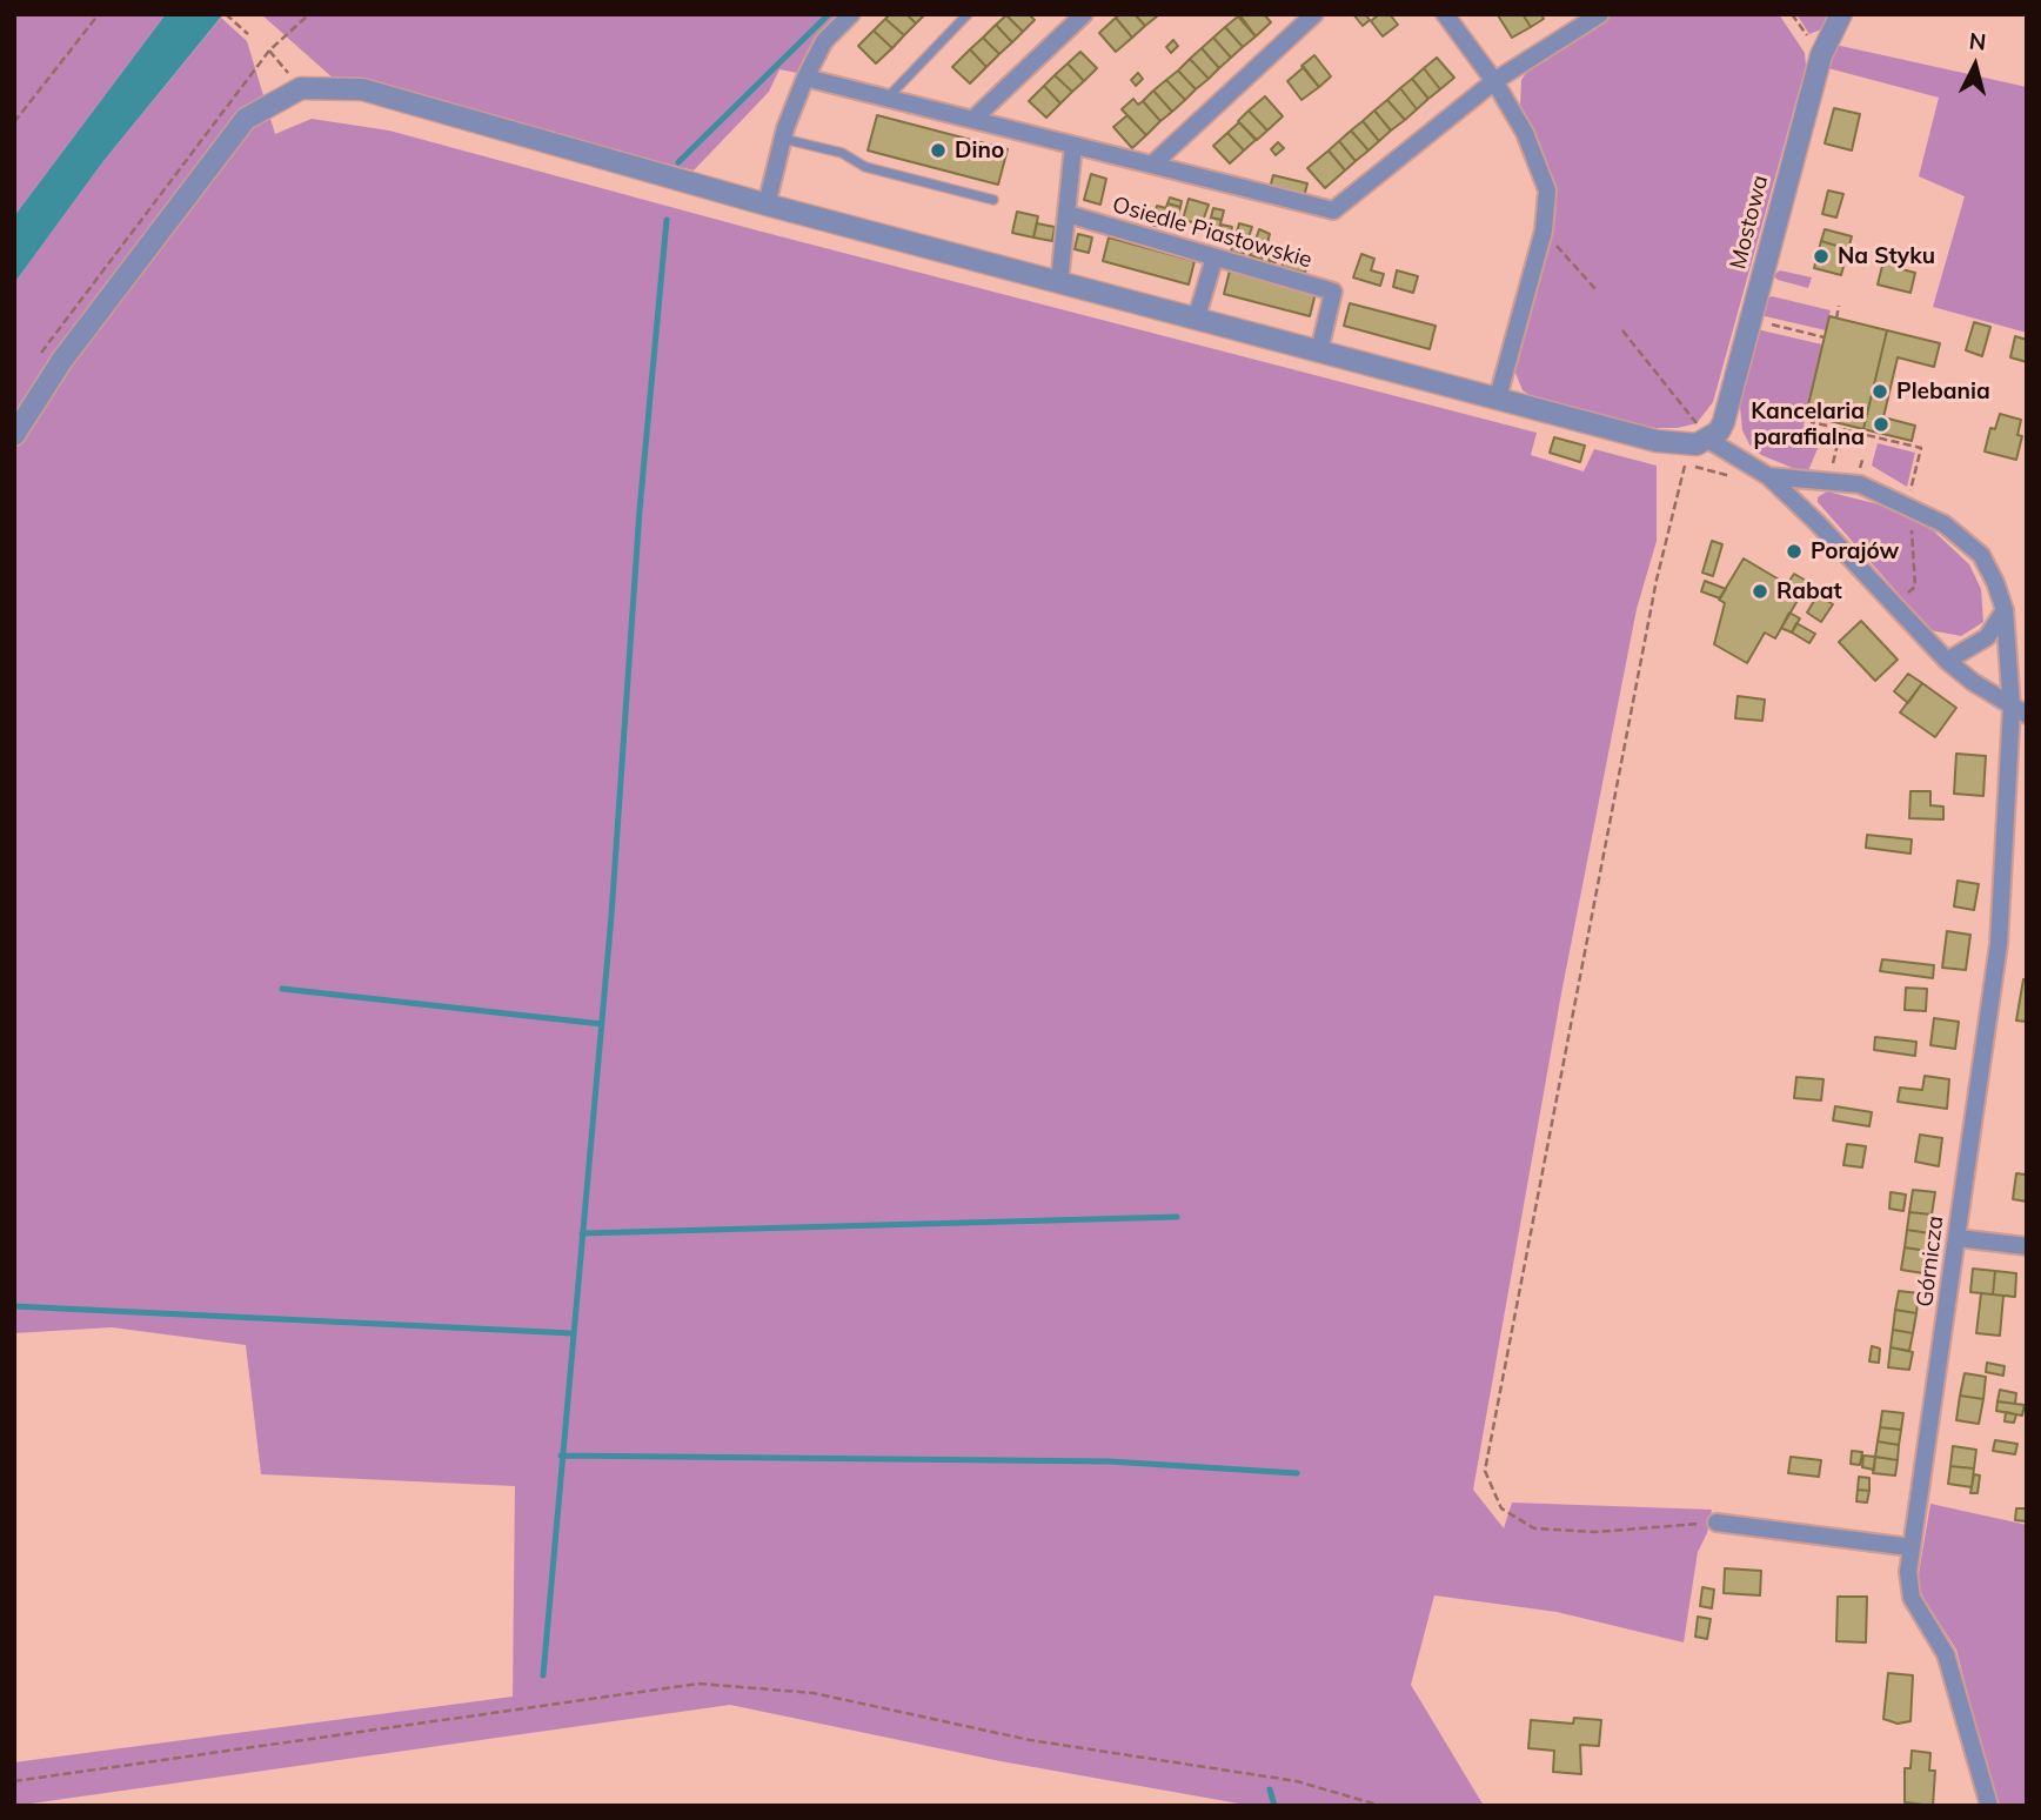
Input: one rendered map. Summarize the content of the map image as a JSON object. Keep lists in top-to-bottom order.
{
  "streets": {
    "street": ["Mostowa", "Osiedle Piastowskie", "Górnicza"]
  },
  "places": [
    "Dino",
    "Na Styku",
    "Plebania",
    "Kancelaria parafialna",
    "Porajów",
    "Rabat"
  ],
  "north": "top"
}
